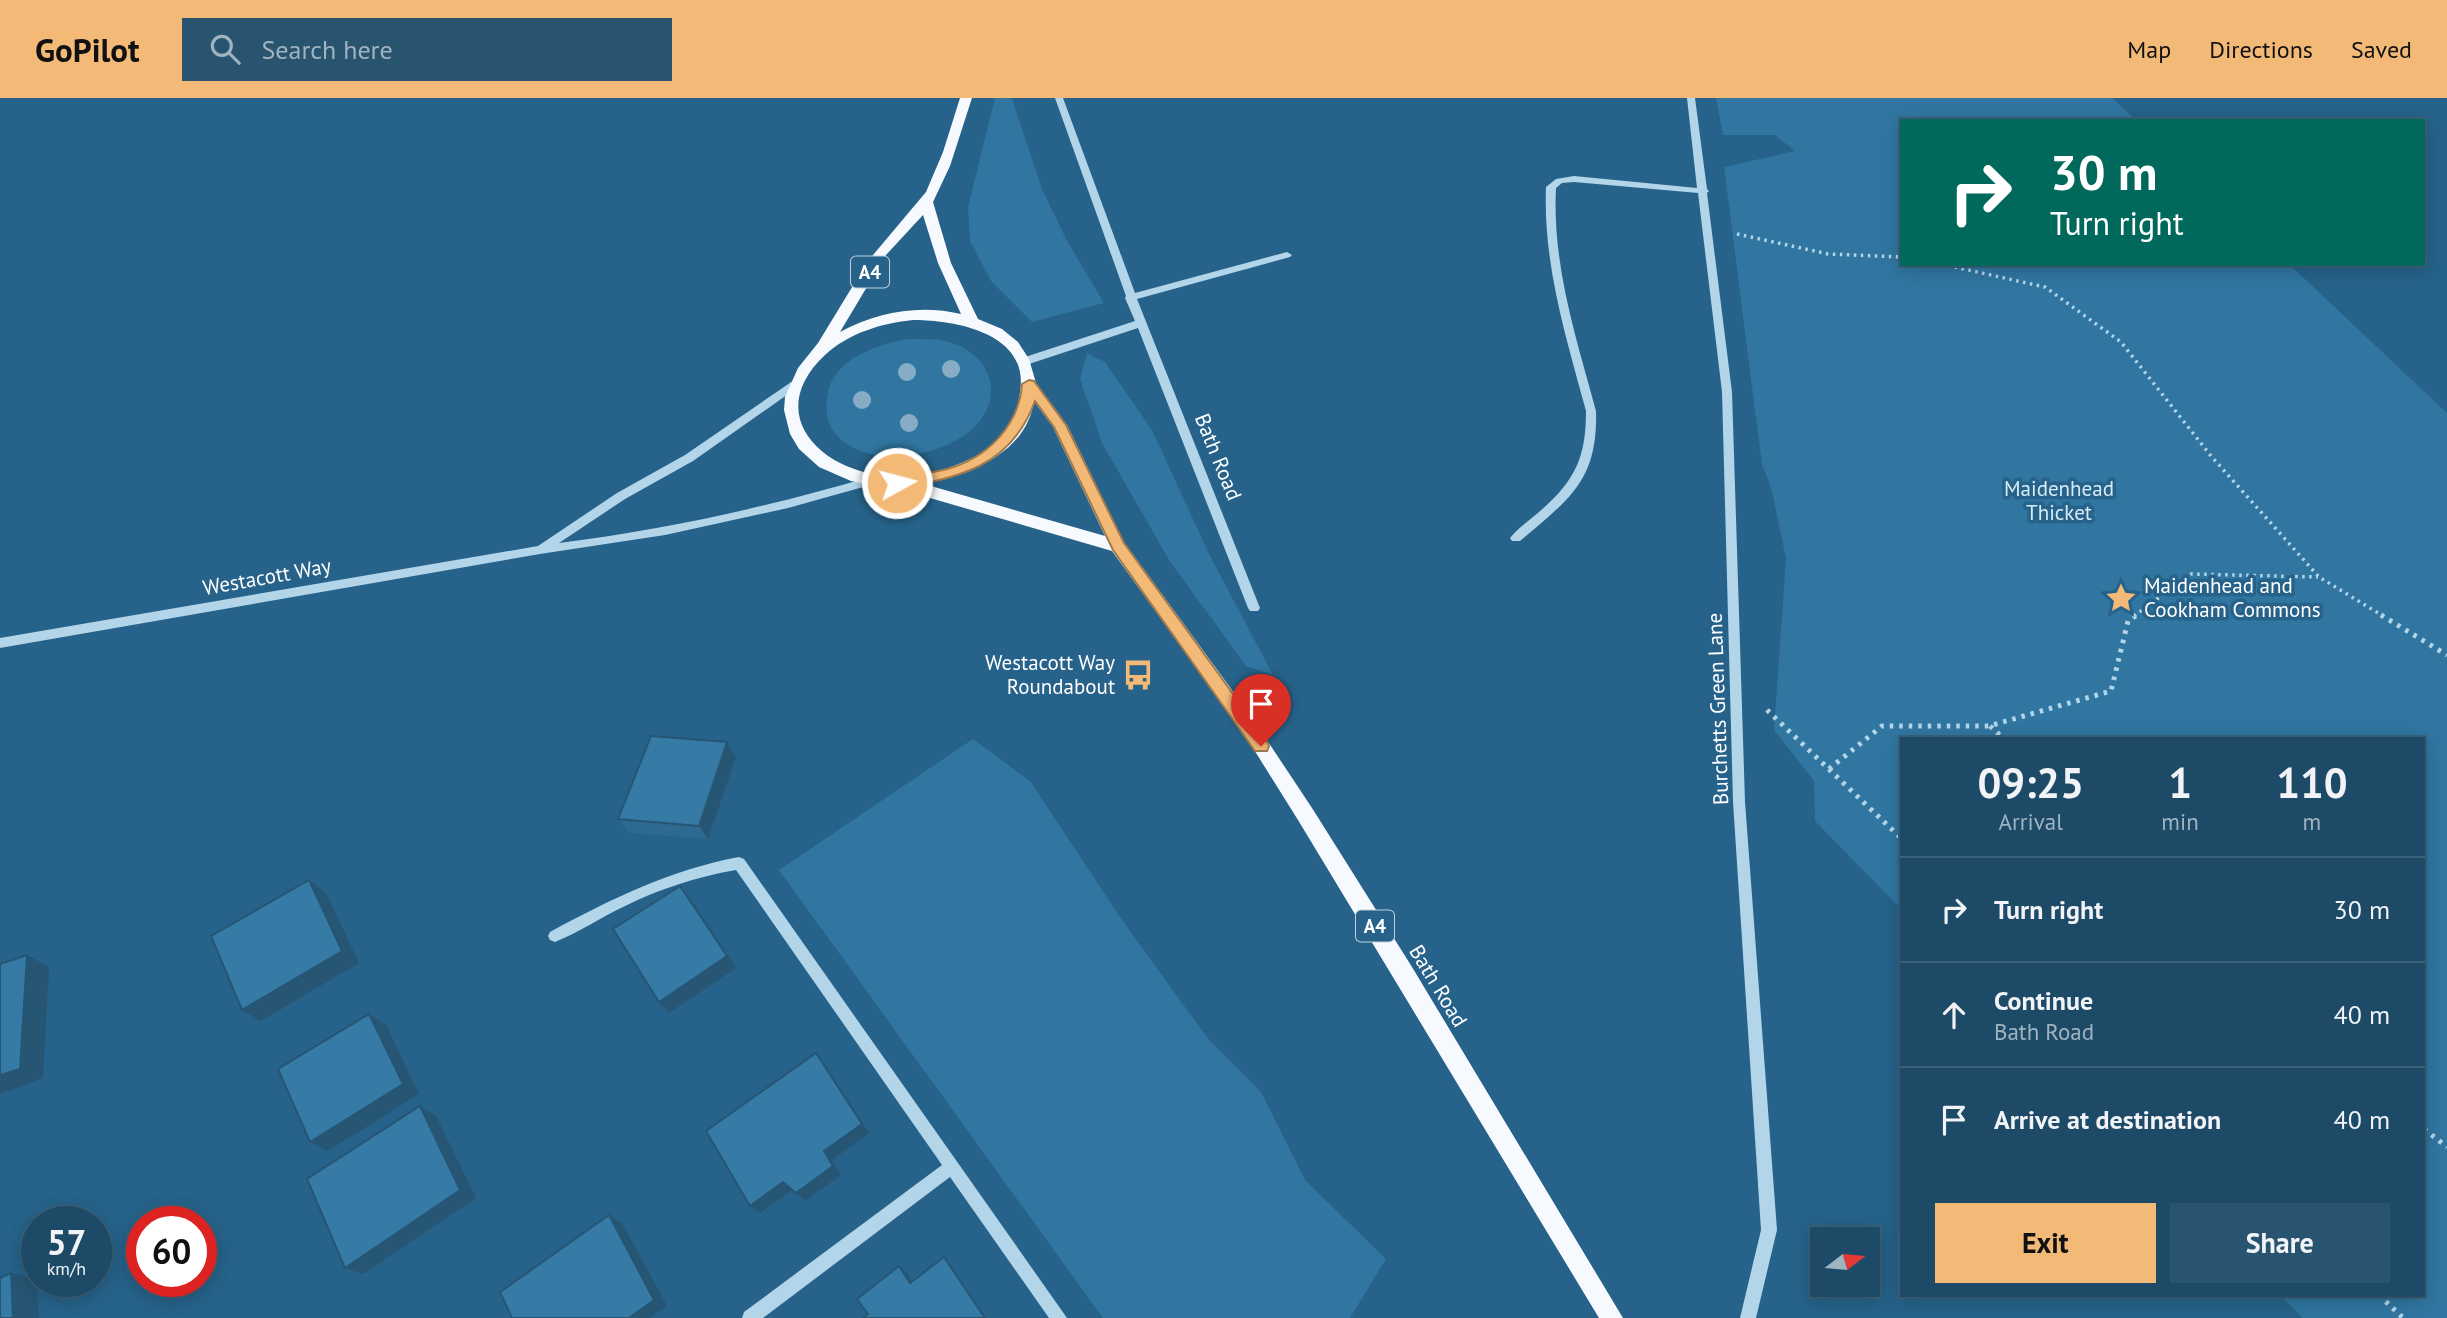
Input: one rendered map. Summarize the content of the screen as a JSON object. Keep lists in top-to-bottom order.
{
  "streets": {
    "main road": ["A4", "Bath Road"],
    "street": ["Westacott Way", "Burchetts Green Lane"]
  },
  "crossings": [
    ["A4", "Bath Road"],
    ["A4", "Westacott Way"]
  ],
  "parks": ["Maidenhead Thicket"],
  "places": {
    "place": ["Maidenhead and Cookham Commons"],
    "bus stop": ["Westacott Way Roundabout"]
  },
  "north": "right",
  "page": {
    "header": "GoPilot",
    "search": "Search here",
    "nav": ["Map", "Directions", "Saved"],
    "turn": ["30 m", "Turn right"],
    "eta": [
      "09:25",
      "Arrival",
      "1",
      "min",
      "110",
      "m"
    ],
    "list": [
      {
        "name": "Turn right",
        "value": "30 m"
      },
      {
        "name": "Continue",
        "note": "Bath Road",
        "value": "40 m"
      },
      {
        "name": "Arrive at destination",
        "value": "40 m"
      }
    ],
    "buttons": ["Exit", "Share"],
    "speed": "57 km/h",
    "limit": "60"
  }
}
